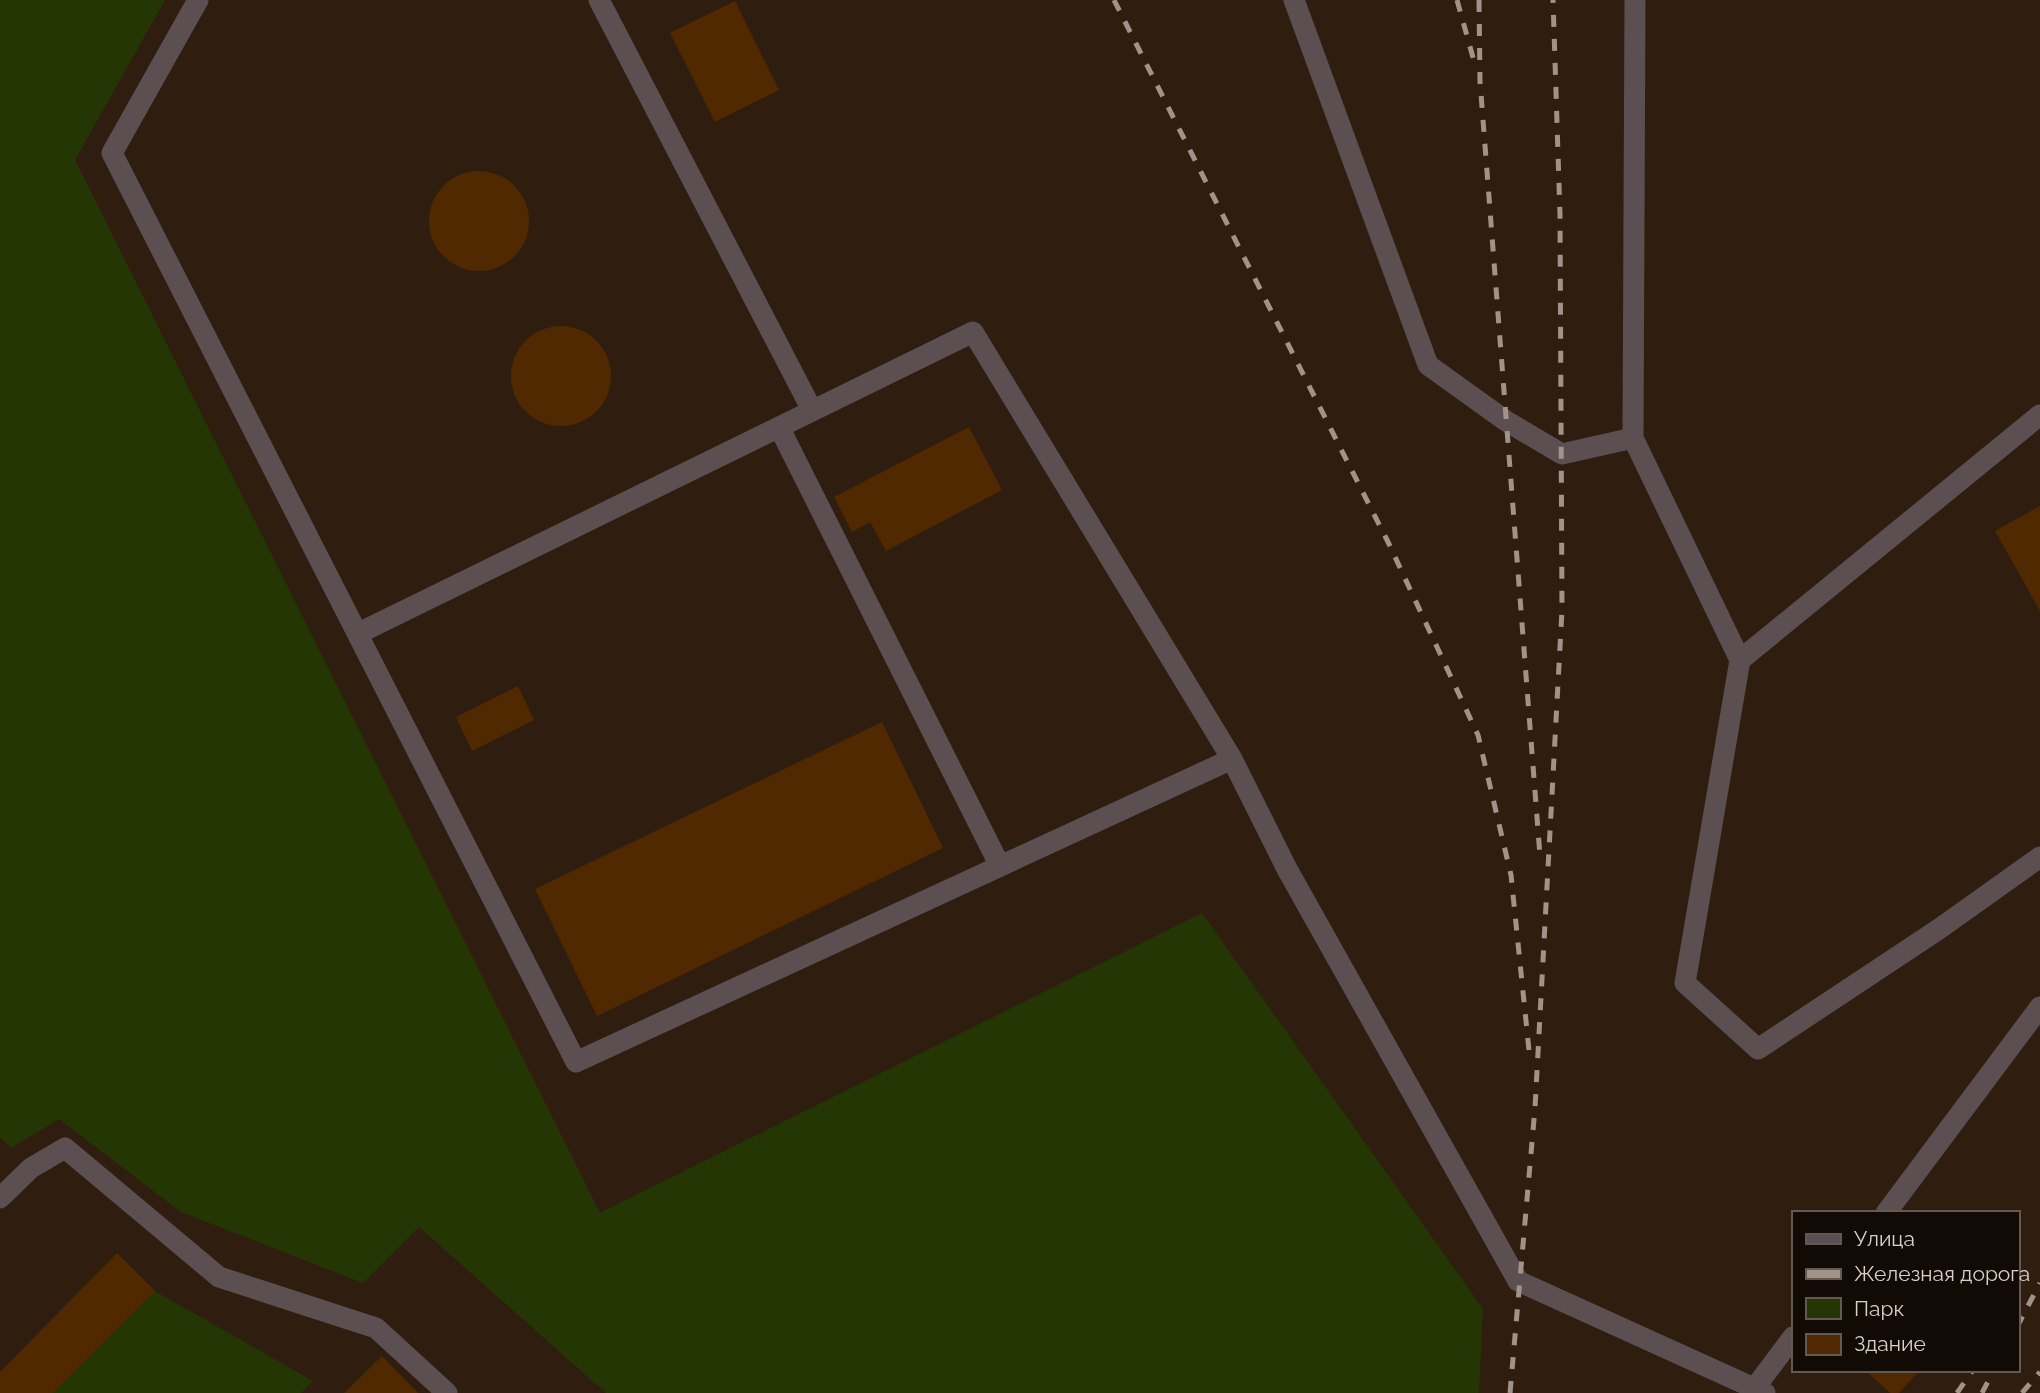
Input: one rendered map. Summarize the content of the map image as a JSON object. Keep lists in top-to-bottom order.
{
  "legend": [
    "Улица",
    "Железная дорога",
    "Парк",
    "Здание"
  ]
}
